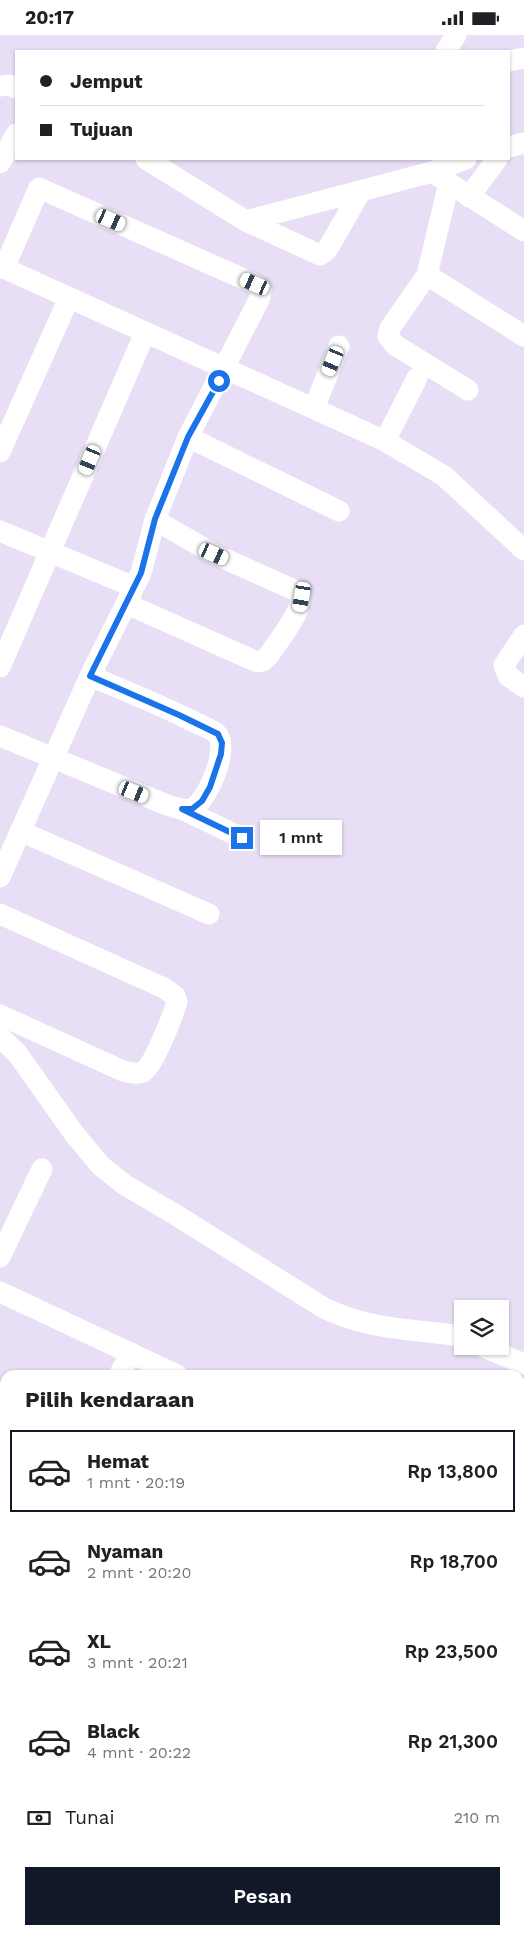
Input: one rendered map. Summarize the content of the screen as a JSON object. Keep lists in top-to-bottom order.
{
  "page": {
    "status": "20:17",
    "banner": ["Jemput", "Tujuan"],
    "bubble": "1 mnt",
    "heading": "Pilih kendaraan",
    "list": [
      {
        "name": "Hemat",
        "note": "1 mnt · 20:19",
        "value": "Rp 13,800"
      },
      {
        "name": "Nyaman",
        "note": "2 mnt · 20:20",
        "value": "Rp 18,700"
      },
      {
        "name": "XL",
        "note": "3 mnt · 20:21",
        "value": "Rp 23,500"
      },
      {
        "name": "Black",
        "note": "4 mnt · 20:22",
        "value": "Rp 21,300"
      }
    ],
    "pay": ["Tunai", "210 m"],
    "buttons": "Pesan"
  }
}
